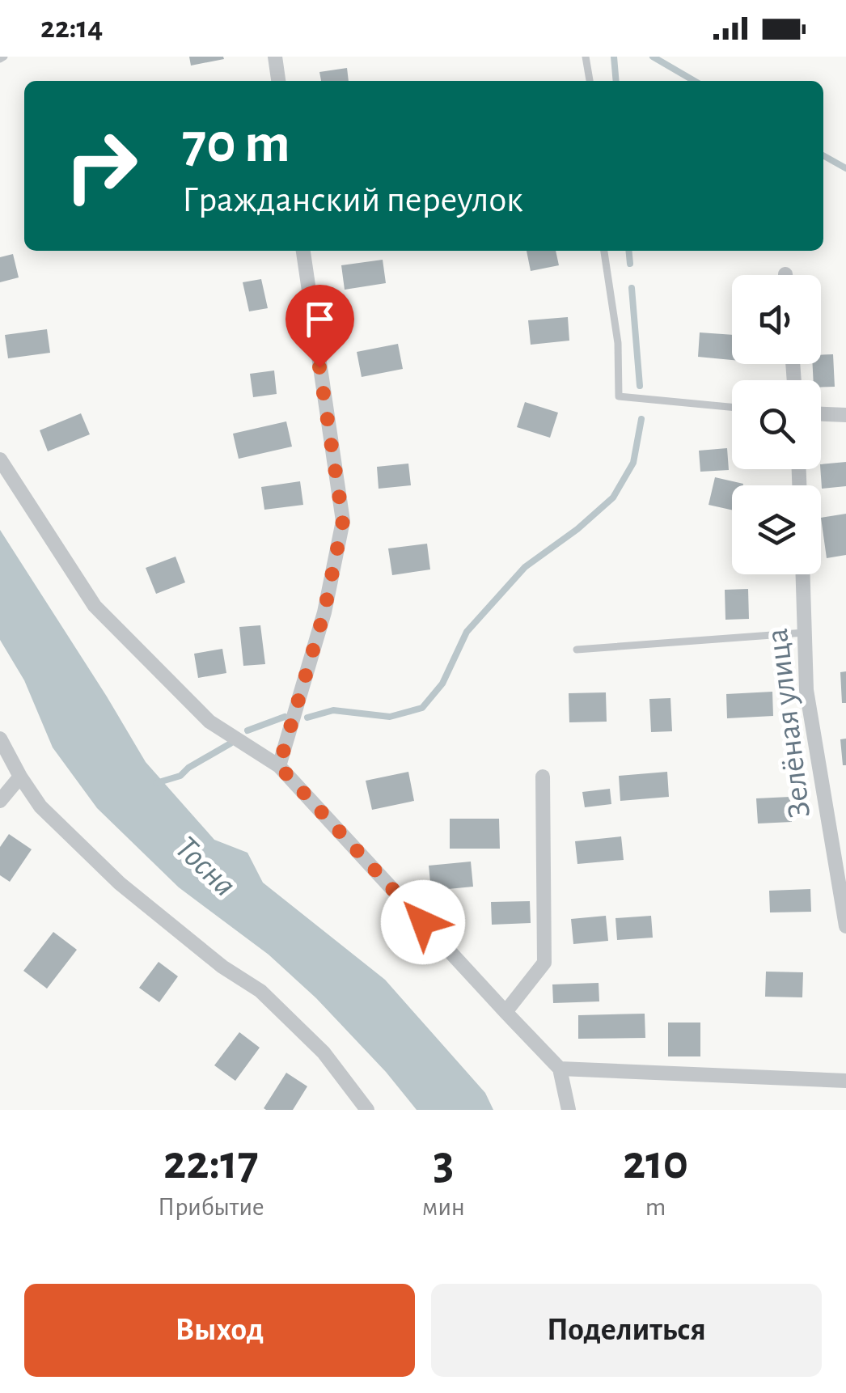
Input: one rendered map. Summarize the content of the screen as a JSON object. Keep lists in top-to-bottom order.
{
  "streets": {
    "street": ["Зелёная улица"]
  },
  "water": ["Тосна"],
  "page": {
    "status": "22:14",
    "turn": ["70 m", "Гражданский переулок"],
    "eta": [
      "22:17",
      "Прибытие",
      "3",
      "мин",
      "210",
      "m"
    ],
    "buttons": ["Выход", "Поделиться"]
  }
}
